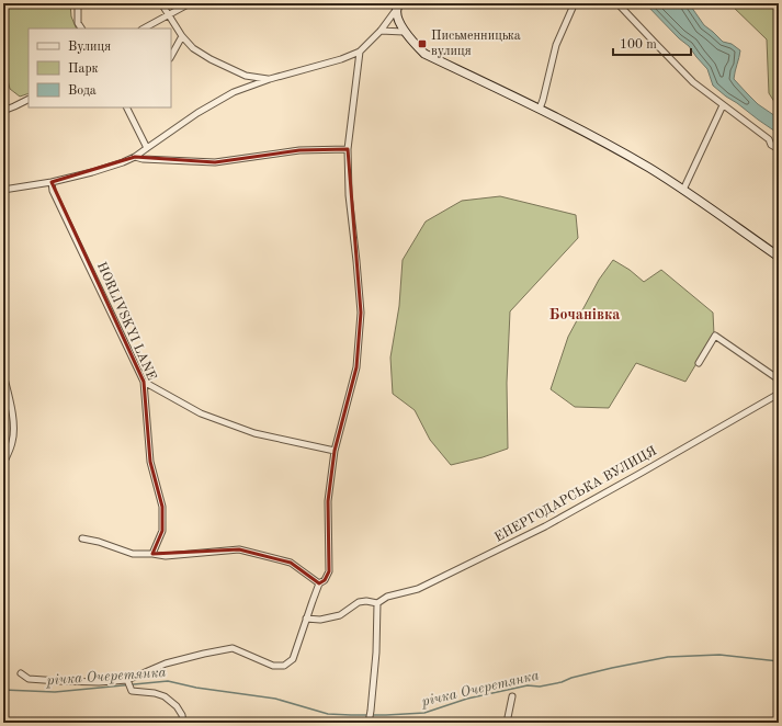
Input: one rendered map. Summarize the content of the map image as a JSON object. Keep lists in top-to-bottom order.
{
  "streets": {
    "street": ["HORLIVSKYI LANE", "ЕНЕРГОДАРСЬКА ВУЛИЦЯ"]
  },
  "districts": ["Бочанівка"],
  "water": ["річка Очеретянка"],
  "places": {
    "transit": ["Письменницька вулиця"]
  },
  "legend": ["Вулиця", "Парк", "Вода"],
  "scale_bar": "100 m"
}
